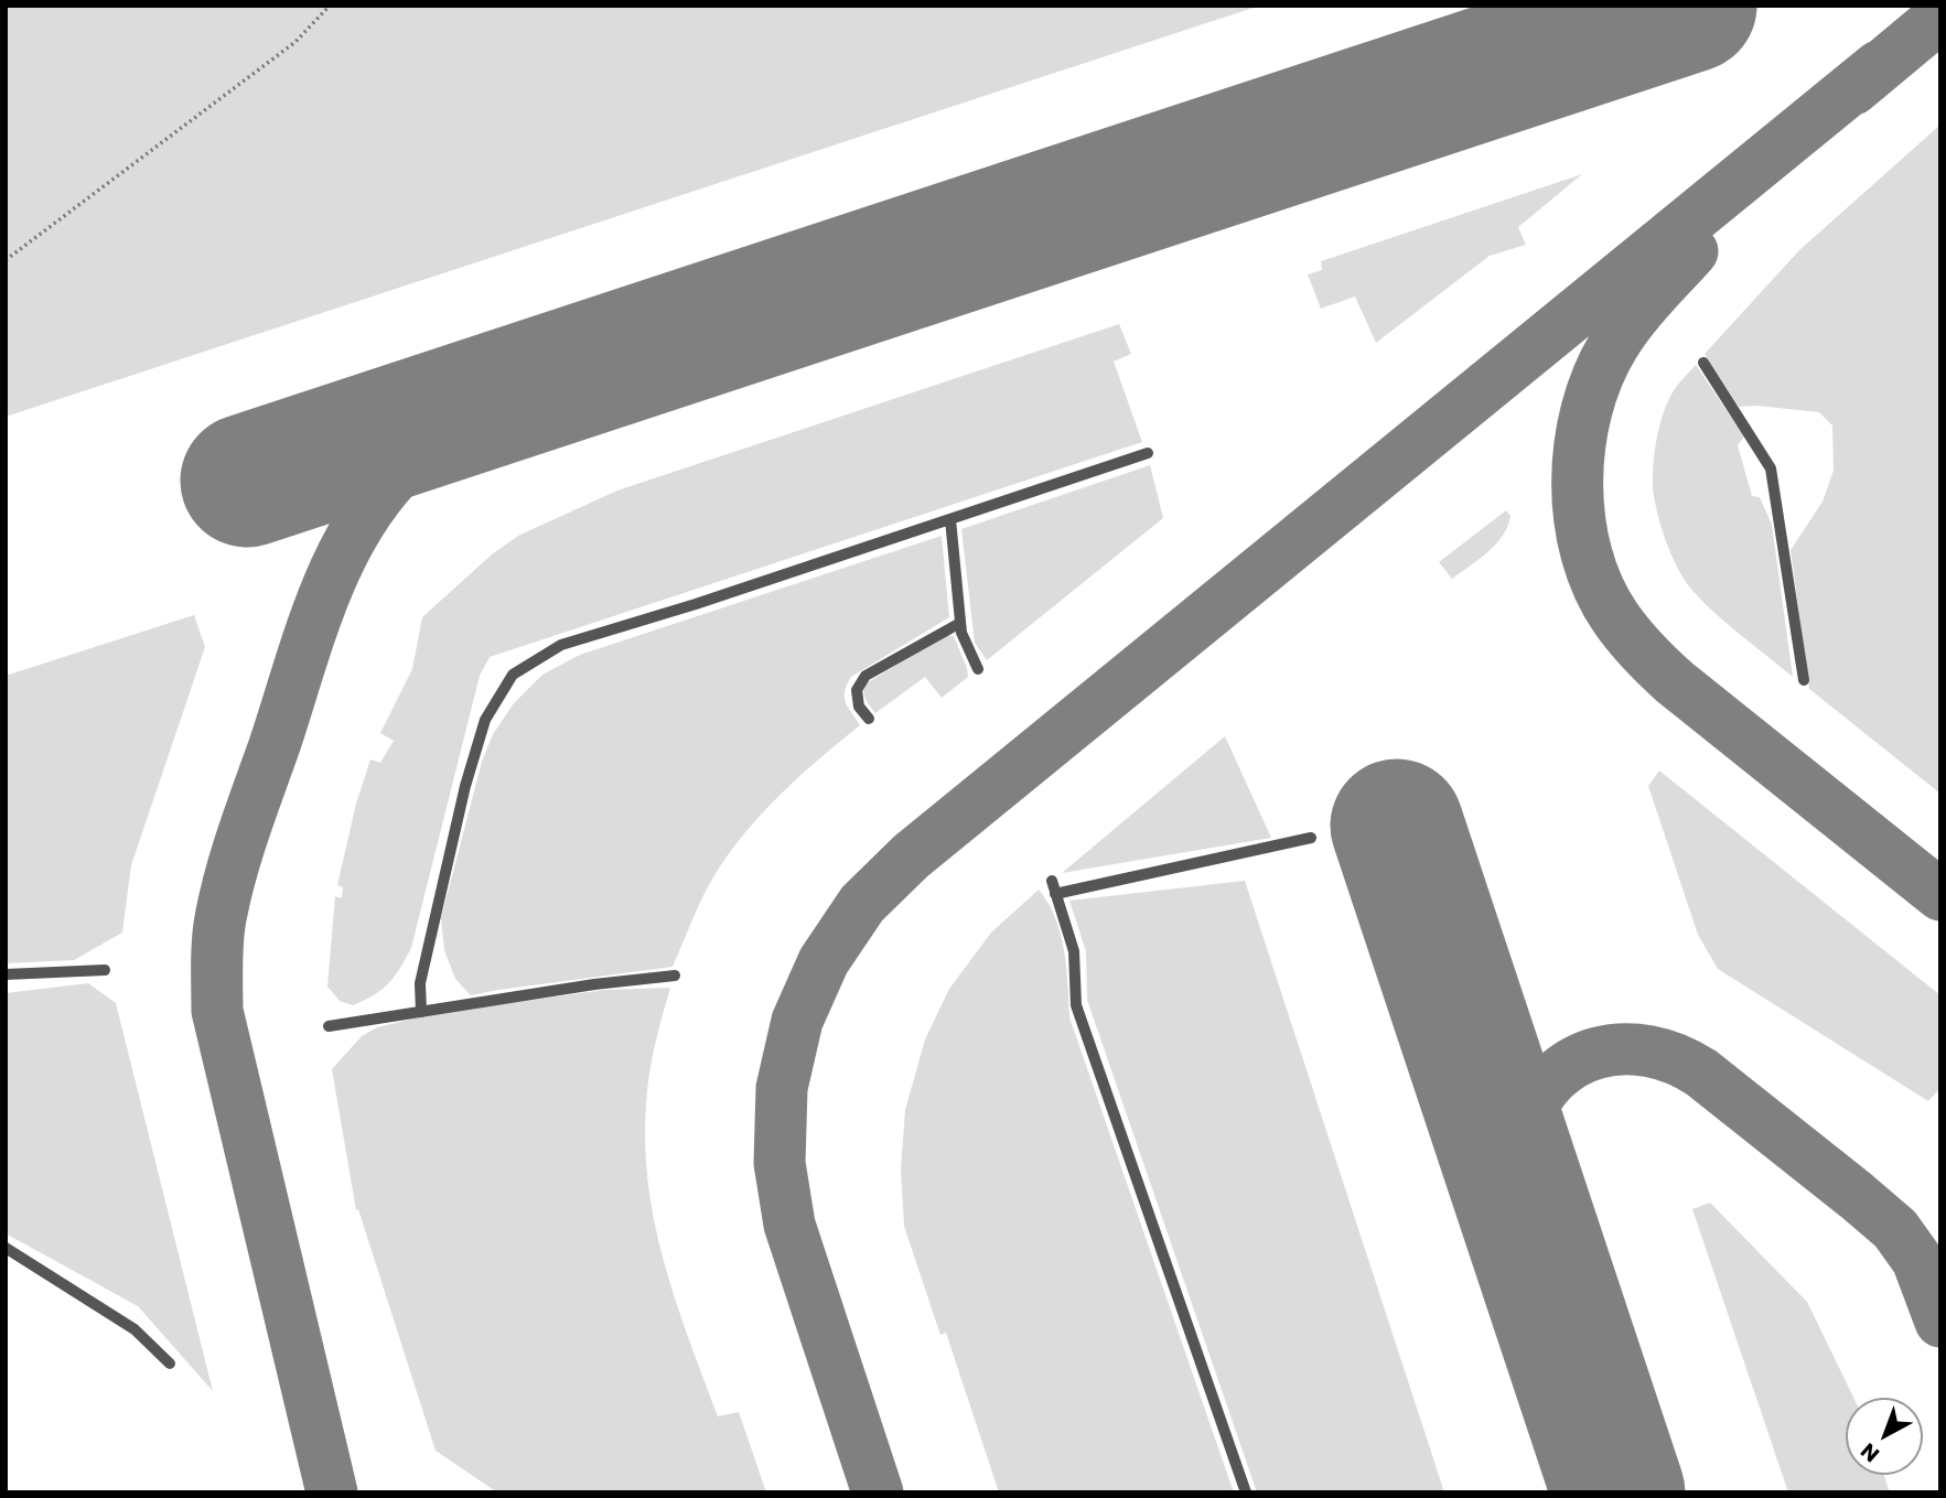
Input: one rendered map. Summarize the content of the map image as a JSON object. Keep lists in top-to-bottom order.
{
  "north": "bottom left"
}
